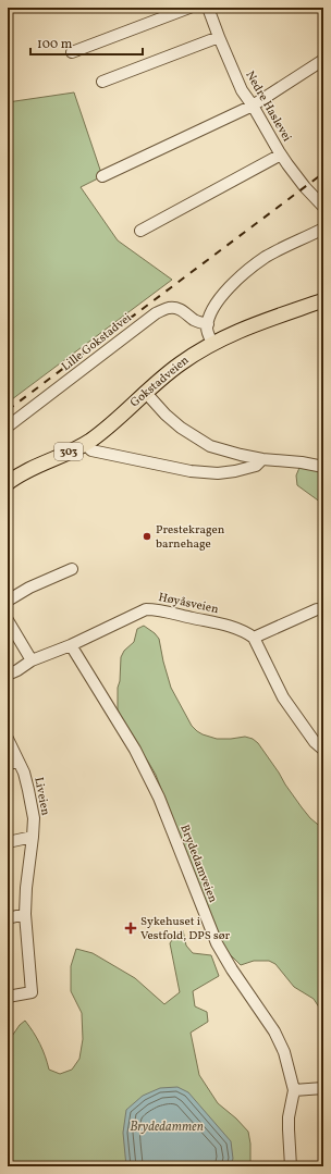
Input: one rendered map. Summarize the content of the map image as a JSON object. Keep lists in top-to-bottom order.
{
  "streets": {
    "main road": ["Gokstadveien", "303"],
    "street": [
      "Nedre Haslevei",
      "Lille Gokstadvei",
      "Høyåsveien",
      "Liveien",
      "Brydedamveien"
    ]
  },
  "crossings": [
    ["Høyåsveien", "Brydedamveien"]
  ],
  "water": ["Brydedammen"],
  "places": {
    "other": ["Prestekragen barnehage"],
    "health": ["Sykehuset i Vestfold, DPS sør"]
  },
  "scale_bar": "100 m"
}
